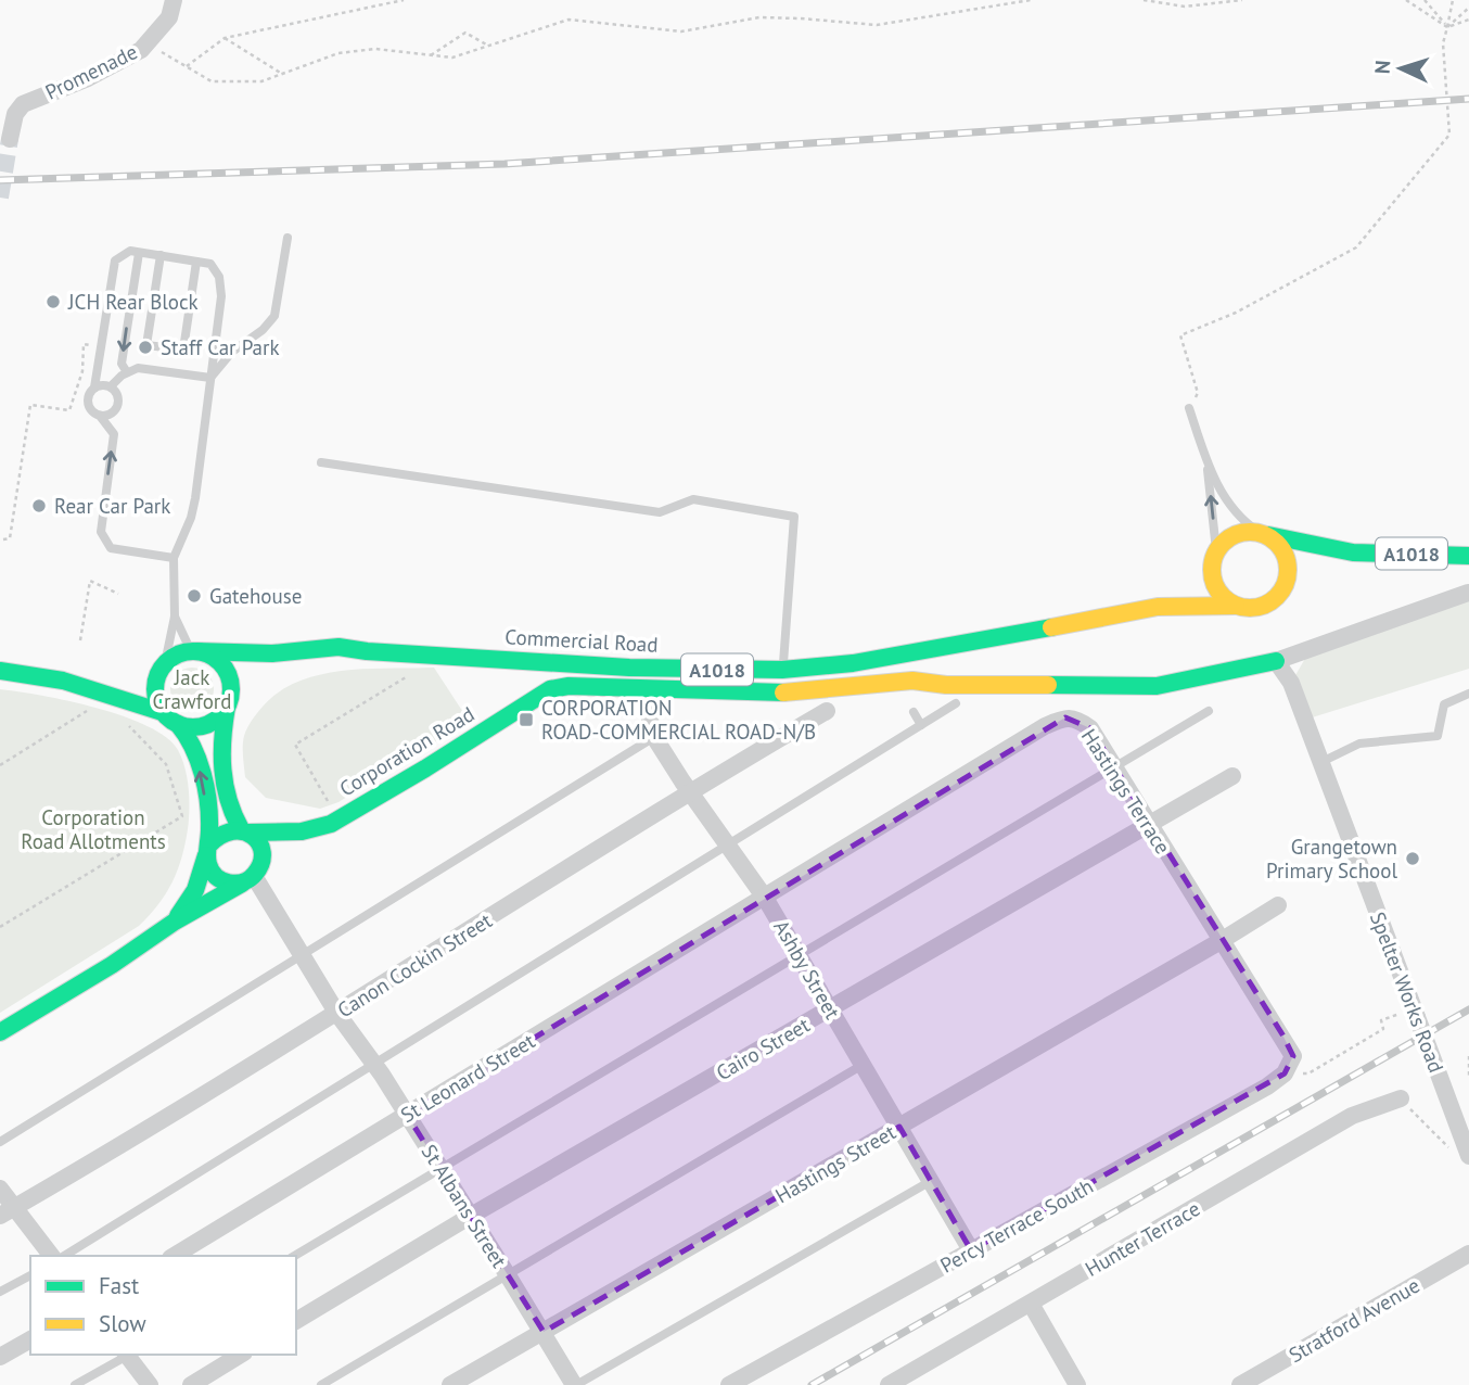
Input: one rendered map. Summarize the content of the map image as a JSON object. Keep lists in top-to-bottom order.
{
  "streets": {
    "main road": ["A1018", "Commercial Road", "Corporation Road"],
    "street": [
      "Promenade",
      "Hastings Terrace",
      "Canon Cockin Street",
      "Ashby Street",
      "Spelter Works Road",
      "Cairo Street",
      "St Leonard Street",
      "Hastings Street",
      "St Albans Street",
      "Percy Terrace South",
      "Hunter Terrace",
      "Stratford Avenue"
    ]
  },
  "crossings": [
    ["A1018", "Commercial Road"],
    ["Commercial Road", "Corporation Road"],
    ["Corporation Road", "Ashby Street"],
    ["Corporation Road", "St Albans Street"],
    ["Hastings Terrace", "Ashby Street"],
    ["Hastings Terrace", "Cairo Street"],
    ["Hastings Terrace", "St Leonard Street"],
    ["Hastings Terrace", "Hastings Street"],
    ["Hastings Terrace", "Percy Terrace South"],
    ["Canon Cockin Street", "Ashby Street"],
    ["Canon Cockin Street", "St Albans Street"],
    ["Ashby Street", "Cairo Street"],
    ["Ashby Street", "St Leonard Street"],
    ["Ashby Street", "Hastings Street"],
    ["Ashby Street", "Percy Terrace South"],
    ["Cairo Street", "St Albans Street"],
    ["St Leonard Street", "St Albans Street"],
    ["Hastings Street", "St Albans Street"]
  ],
  "parks": ["Jack Crawford", "Corporation Road Allotments"],
  "places": {
    "other": [
      "JCH Rear Block",
      "Staff Car Park",
      "Rear Car Park",
      "Gatehouse",
      "Grangetown Primary School"
    ],
    "transit": ["CORPORATION ROAD-COMMERCIAL ROAD-N/B"]
  },
  "legend": ["Fast", "Slow"],
  "north": "left"
}
